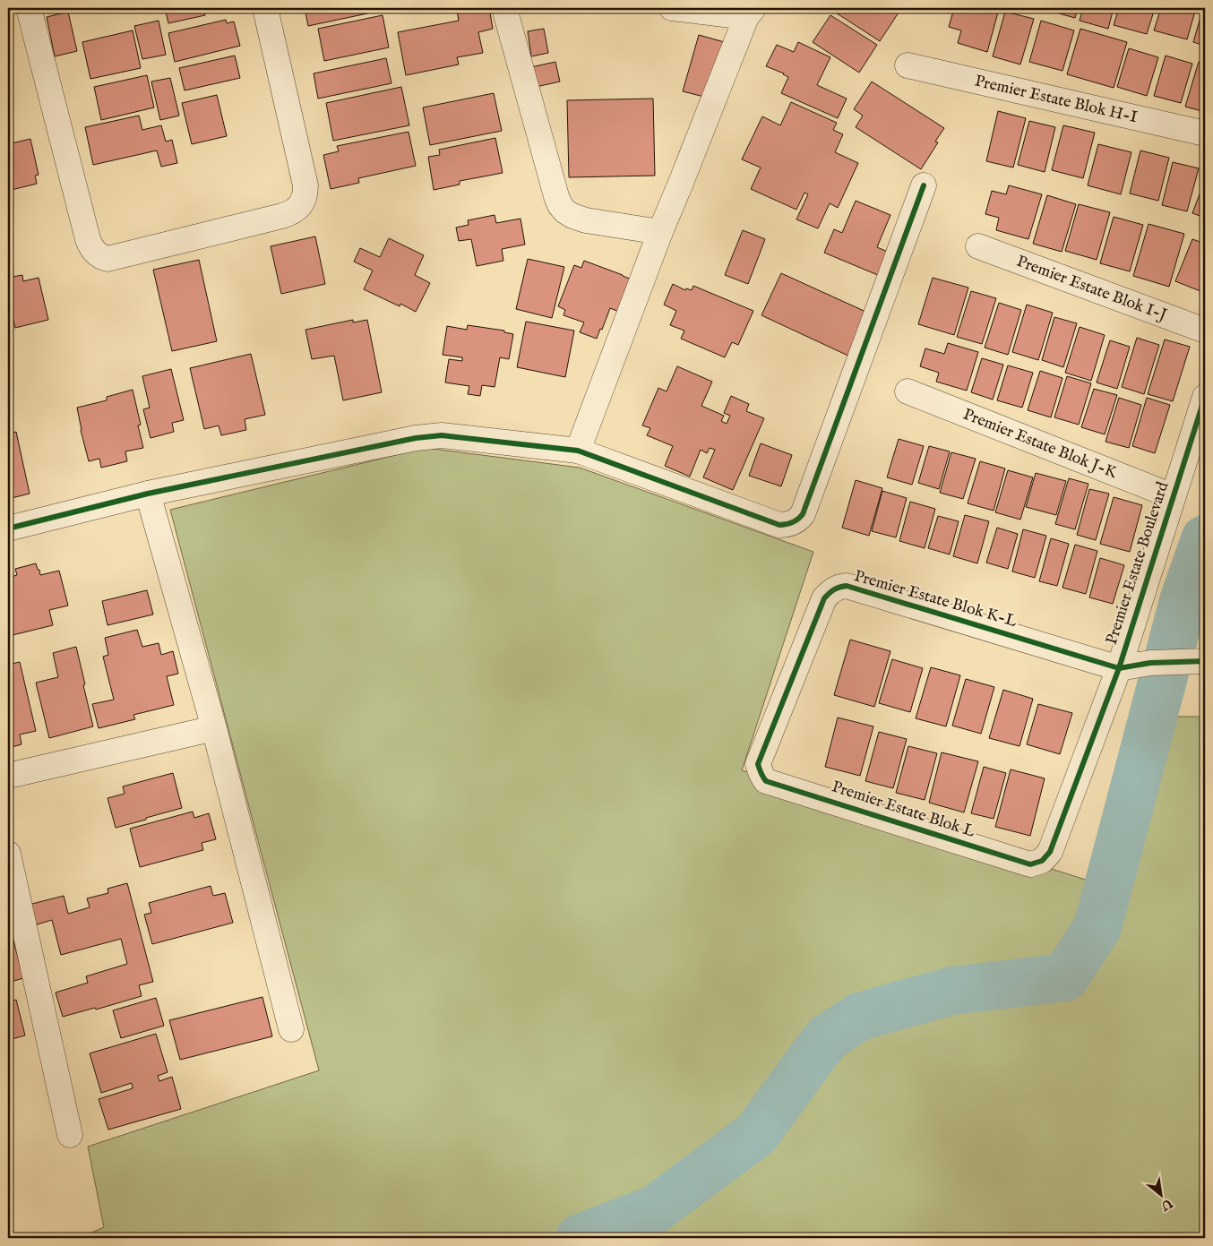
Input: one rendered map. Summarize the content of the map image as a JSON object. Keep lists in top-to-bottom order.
{
  "streets": {
    "street": [
      "Premier Estate Blok H-I",
      "Premier Estate Blok I-J",
      "Premier Estate Blok J-K",
      "Premier Estate Boulevard",
      "Premier Estate Blok K-L",
      "Premier Estate Blok L"
    ]
  },
  "crossings": [
    ["Premier Estate Blok J-K", "Premier Estate Boulevard"],
    ["Premier Estate Boulevard", "Premier Estate Blok K-L"],
    ["Premier Estate Boulevard", "Premier Estate Blok L"],
    ["Premier Estate Blok K-L", "Premier Estate Blok L"]
  ],
  "north": "bottom right"
}
